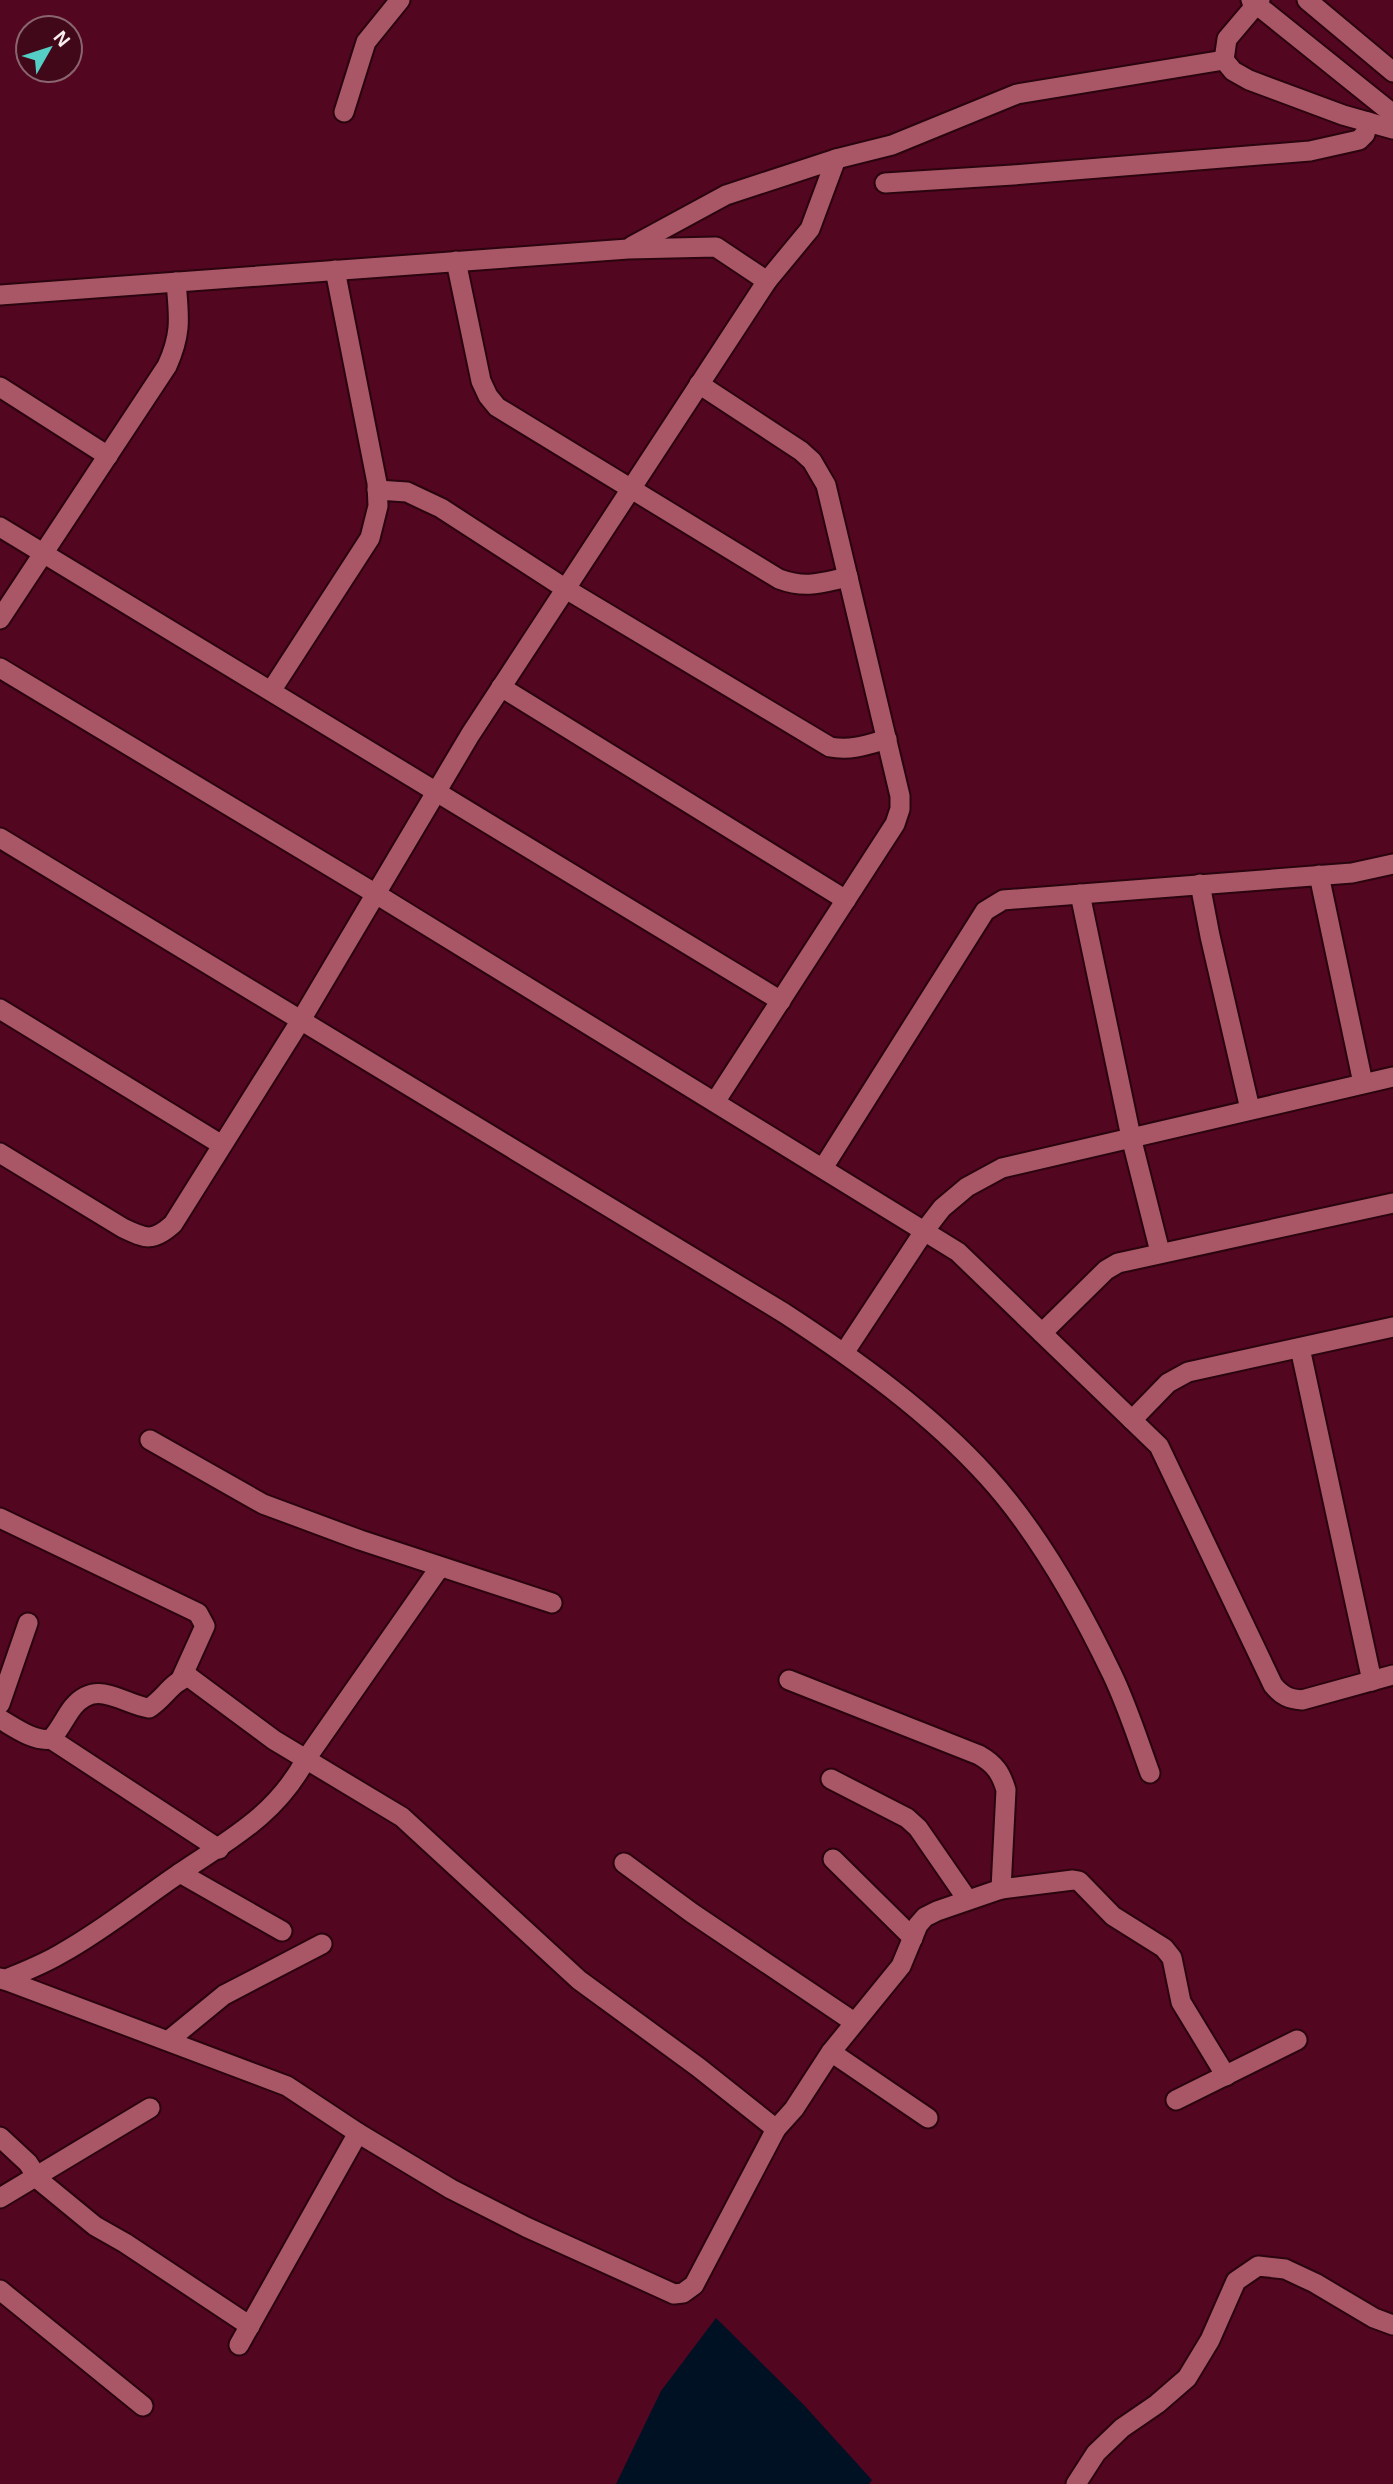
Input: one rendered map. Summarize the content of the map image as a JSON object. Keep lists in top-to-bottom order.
{
  "north": "top right"
}
